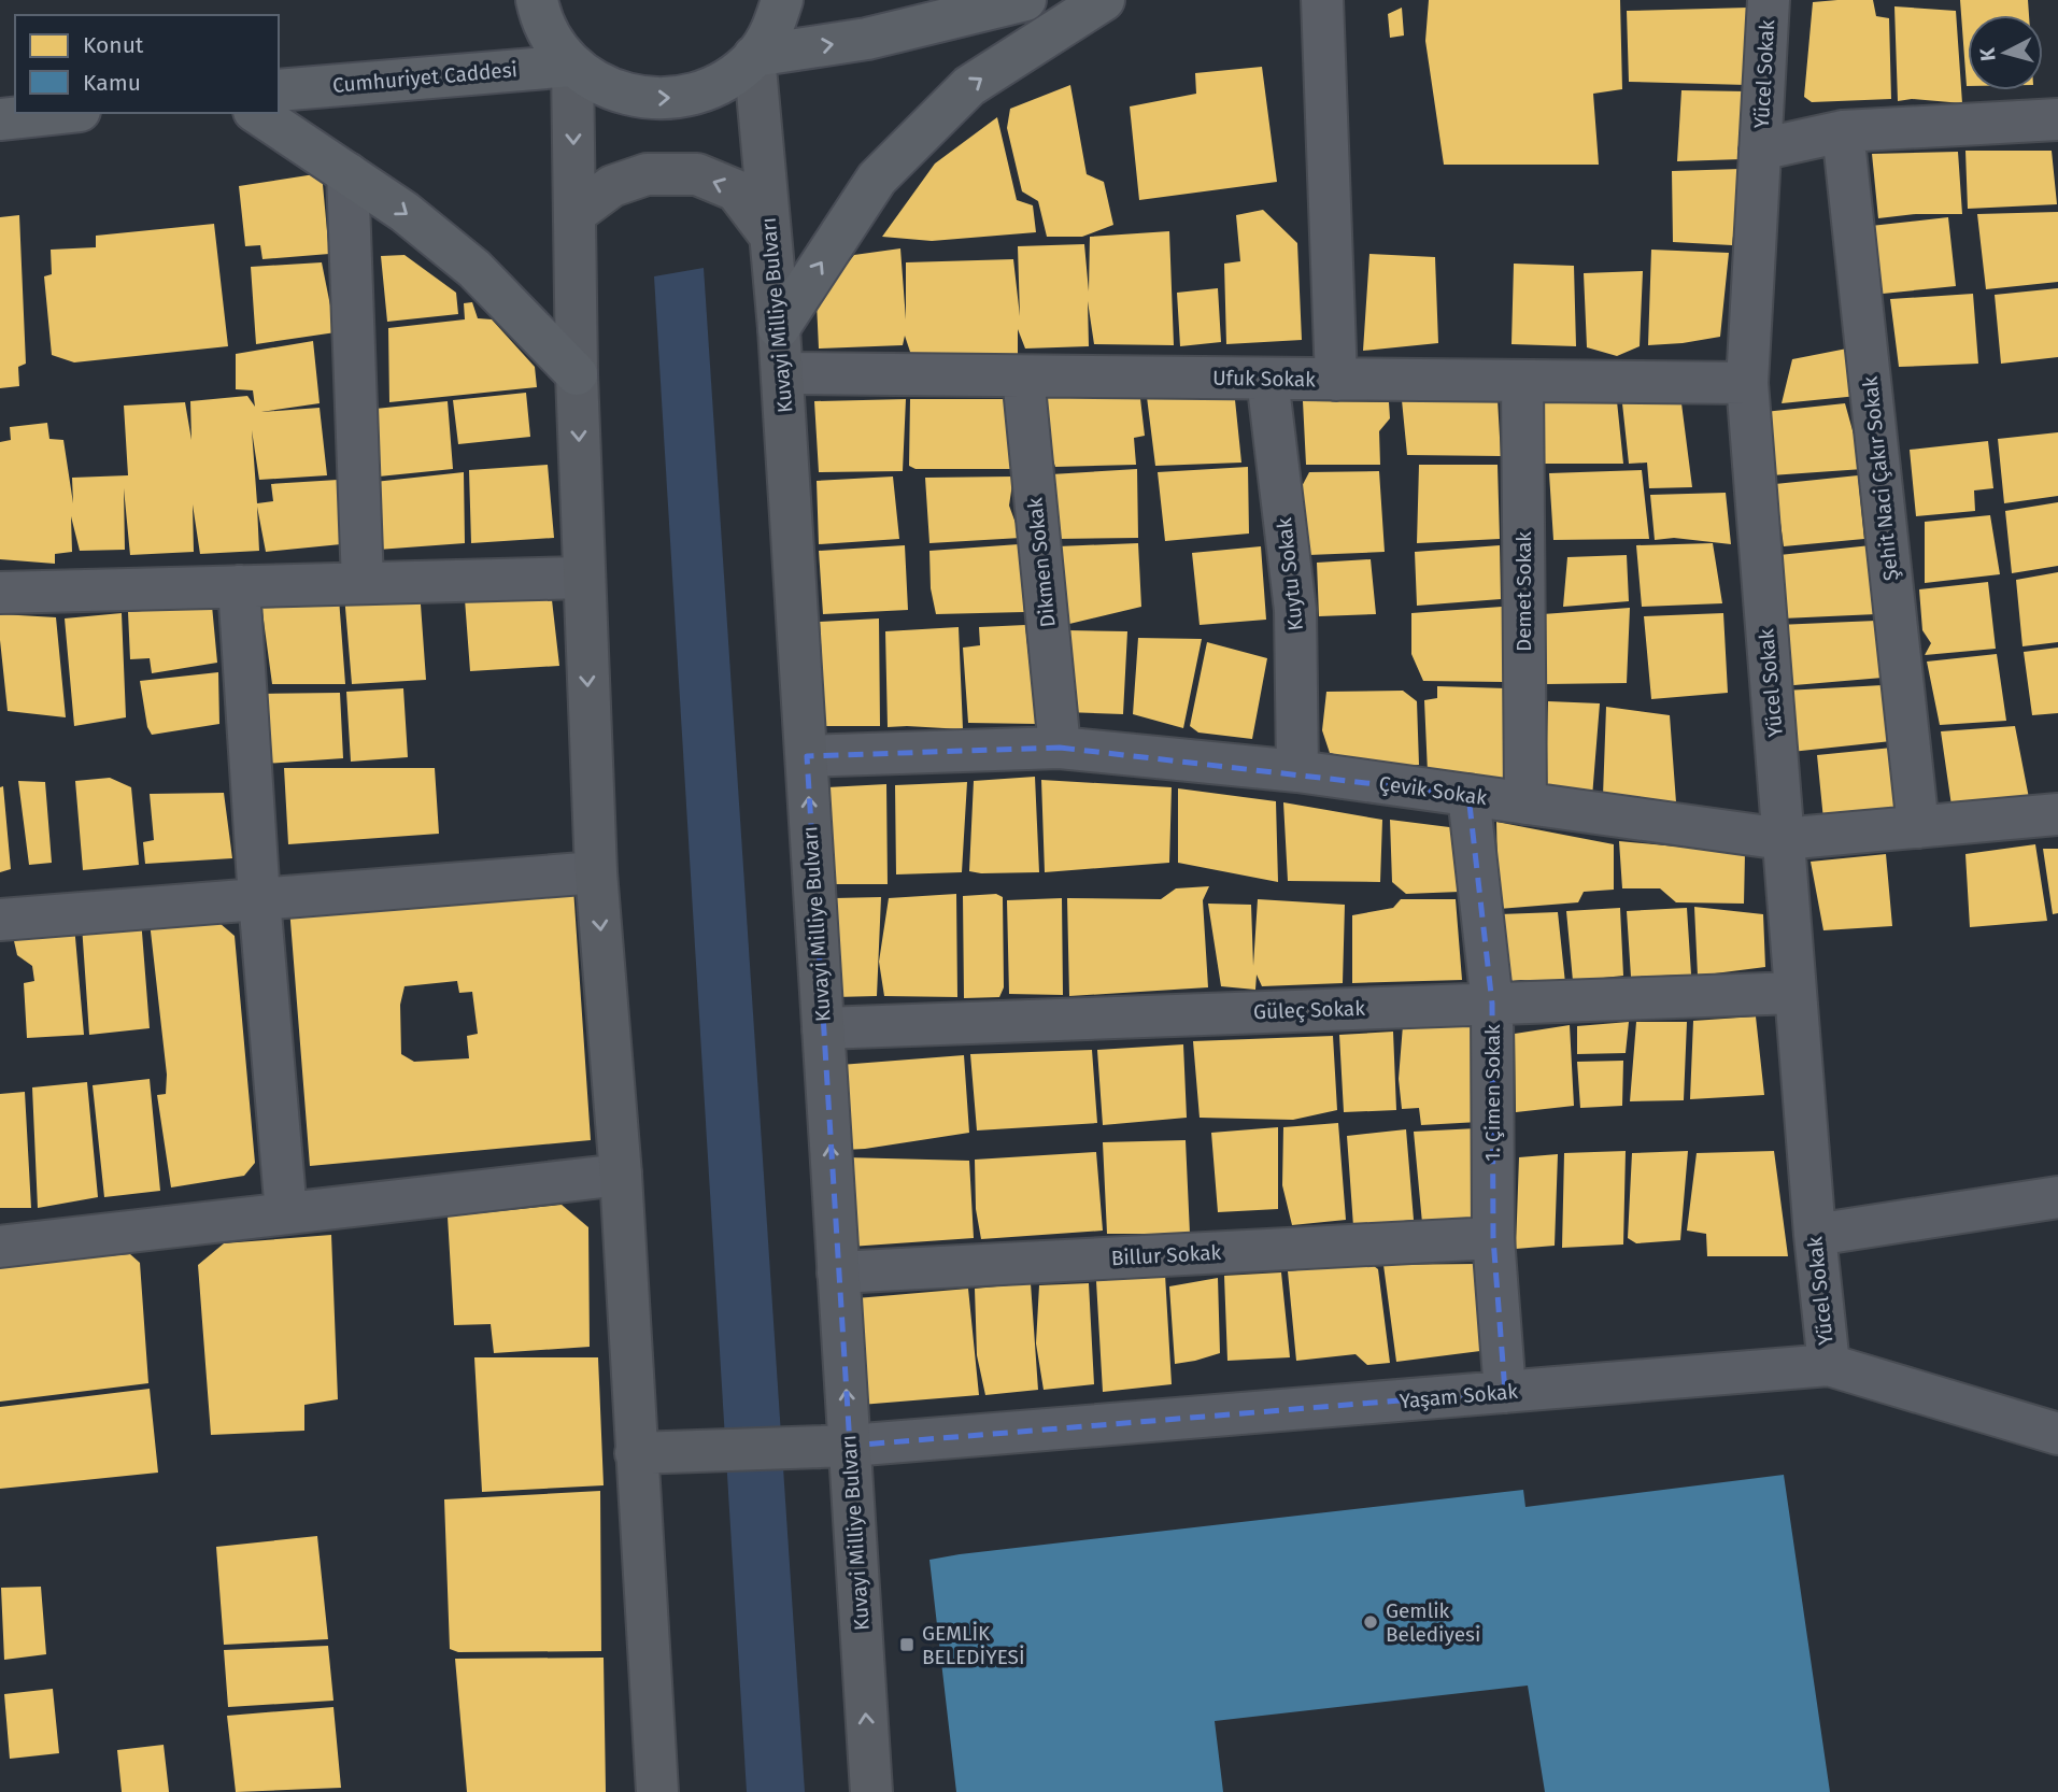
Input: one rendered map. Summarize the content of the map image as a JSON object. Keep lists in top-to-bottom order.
{
  "streets": {
    "main road": ["Cumhuriyet Caddesi", "Kuvayi Milliye Bulvarı"],
    "street": [
      "Yücel Sokak",
      "Ufuk Sokak",
      "Şehit Naci Çakır Sokak",
      "Dikmen Sokak",
      "Kuytu Sokak",
      "Demet Sokak",
      "Çevik Sokak",
      "Güleç Sokak",
      "1. Çimen Sokak",
      "Billur Sokak",
      "Yaşam Sokak"
    ]
  },
  "crossings": [
    ["Yücel Sokak", "Ufuk Sokak"],
    ["Yücel Sokak", "Çevik Sokak"],
    ["Yücel Sokak", "Güleç Sokak"],
    ["Yücel Sokak", "Yaşam Sokak"],
    ["Kuvayi Milliye Bulvarı", "Ufuk Sokak"],
    ["Kuvayi Milliye Bulvarı", "Çevik Sokak"],
    ["Kuvayi Milliye Bulvarı", "Güleç Sokak"],
    ["Kuvayi Milliye Bulvarı", "Billur Sokak"],
    ["Kuvayi Milliye Bulvarı", "Yaşam Sokak"],
    ["Ufuk Sokak", "Dikmen Sokak"],
    ["Ufuk Sokak", "Kuytu Sokak"],
    ["Ufuk Sokak", "Demet Sokak"],
    ["Şehit Naci Çakır Sokak", "Çevik Sokak"],
    ["Dikmen Sokak", "Çevik Sokak"],
    ["Kuytu Sokak", "Çevik Sokak"],
    ["Demet Sokak", "Çevik Sokak"],
    ["Çevik Sokak", "1. Çimen Sokak"],
    ["Güleç Sokak", "1. Çimen Sokak"],
    ["1. Çimen Sokak", "Billur Sokak"],
    ["1. Çimen Sokak", "Yaşam Sokak"]
  ],
  "places": {
    "other": ["Gemlik Belediyesi"],
    "transit": ["GEMLİK BELEDİYESİ"]
  },
  "legend": ["Konut", "Kamu"],
  "north": "left"
}
